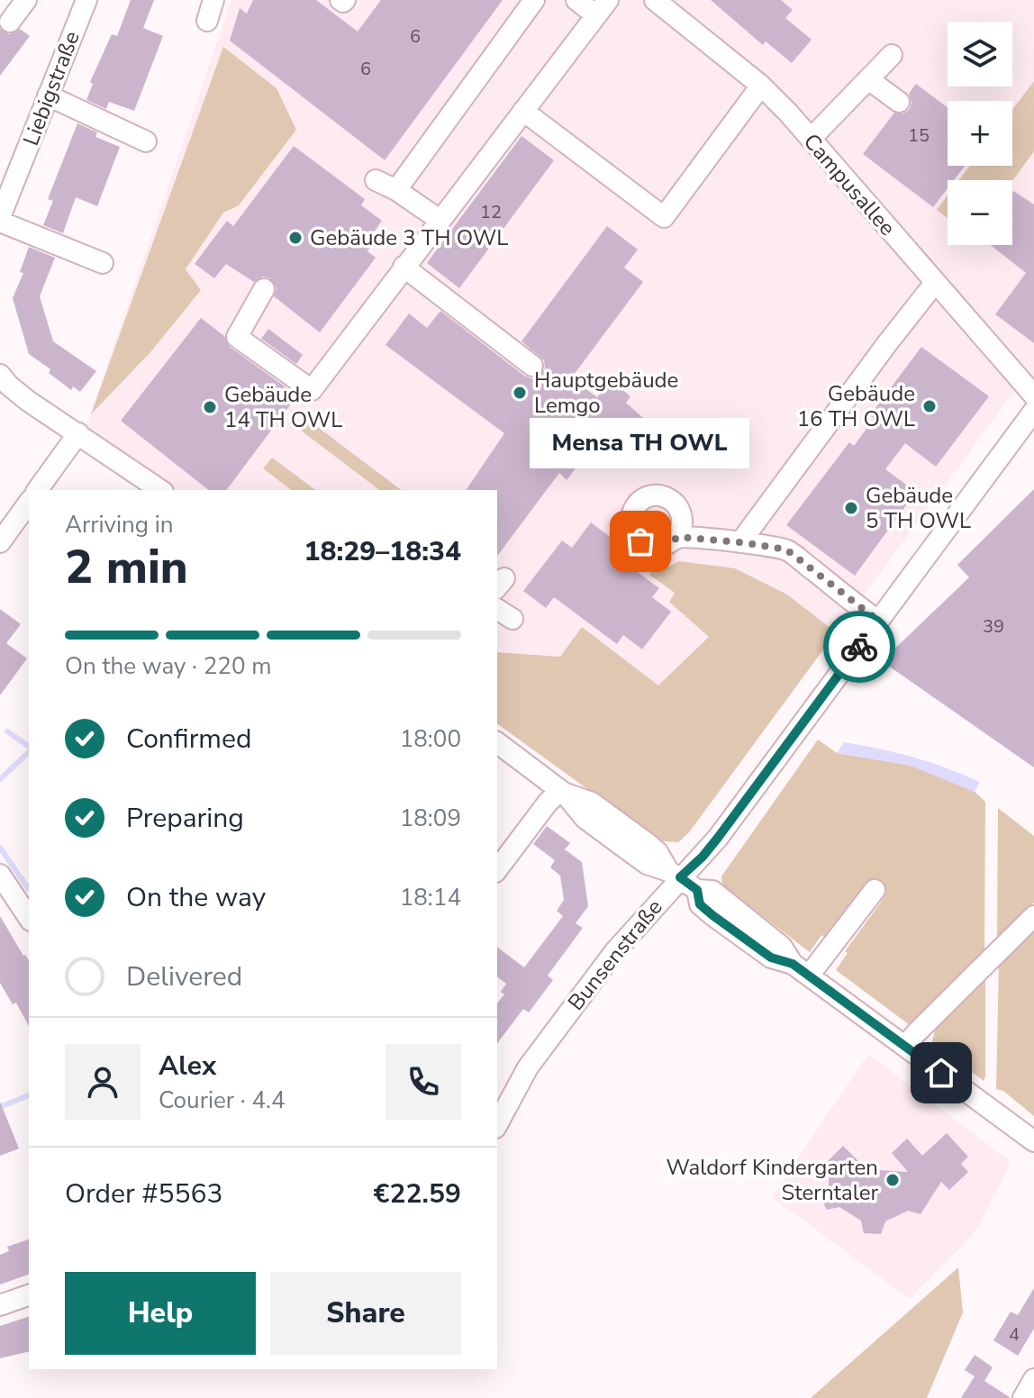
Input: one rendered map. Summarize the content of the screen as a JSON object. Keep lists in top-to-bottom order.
{
  "streets": {
    "street": ["Liebigstraße", "Campusallee", "Bunsenstraße"]
  },
  "places": [
    "Gebäude 3 TH OWL",
    "Hauptgebäude Lemgo",
    "Gebäude 16 TH OWL",
    "Gebäude 14 TH OWL",
    "Gebäude 5 TH OWL",
    "Mensa TH OWL",
    "Waldorf Kindergarten Sterntaler"
  ],
  "house_numbers": [
    "6",
    "6",
    "15",
    "12",
    "39",
    "4"
  ],
  "page": {
    "map_buttons": ["+", "−"],
    "bubble": "Mensa TH OWL",
    "heading": ["2 min", "Arriving in", "18:29–18:34"],
    "panel": [
      "Alex",
      "Courier · 4.4",
      "Order #5563",
      "€22.59"
    ],
    "bar": "On the way · 220 m",
    "list": [
      ["Confirmed", "18:00"],
      ["Preparing", "18:09"],
      ["On the way", "18:14"],
      "Delivered"
    ],
    "buttons": ["Help", "Share"]
  }
}
